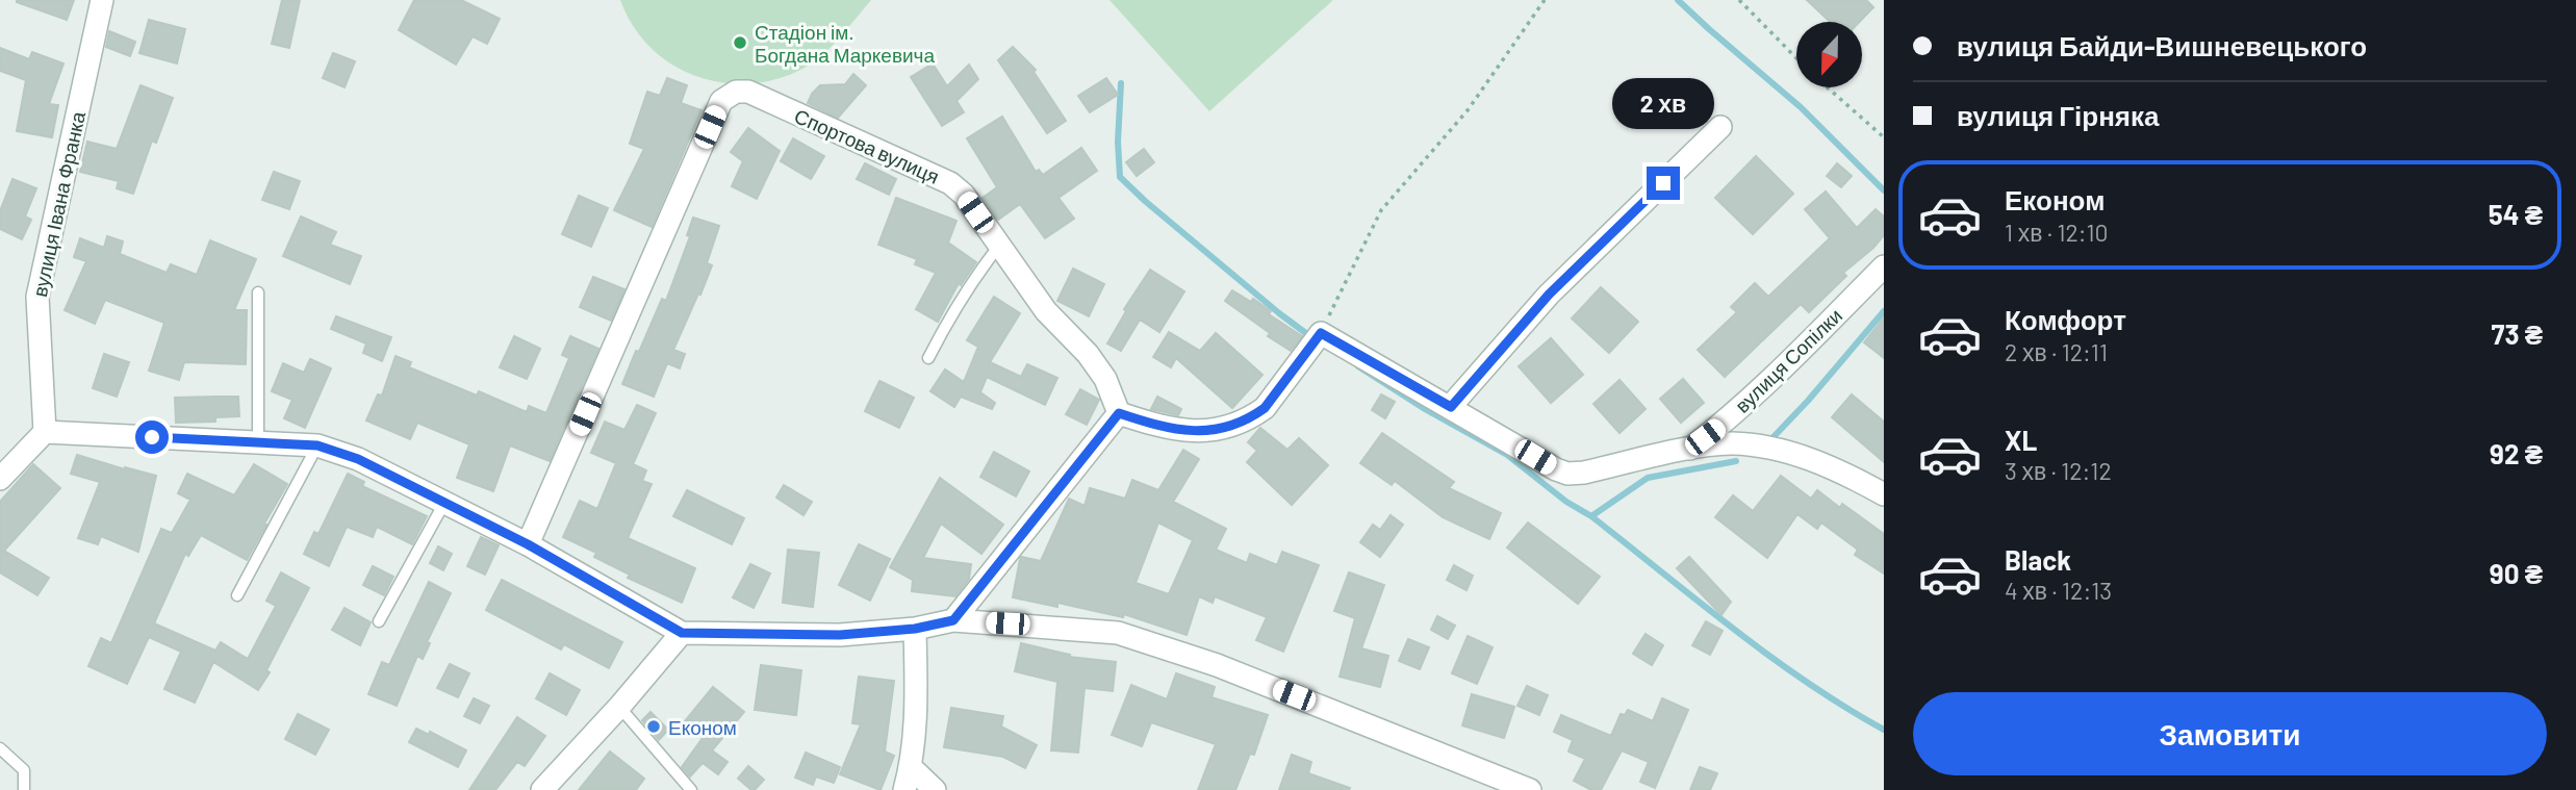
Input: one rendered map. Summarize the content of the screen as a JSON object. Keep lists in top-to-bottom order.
{
  "streets": {
    "street": ["Спортова вулиця", "вулиця Івана Франка", "вулиця Сопілки"]
  },
  "places": ["Стадіон ім. Богдана Маркевича", "Економ"],
  "north": "bottom",
  "page": {
    "banner": ["вулиця Байди-Вишневецького", "вулиця Гірняка"],
    "bubble": "2 хв",
    "list": [
      {
        "name": "Економ",
        "note": "1 хв · 12:10",
        "value": "54 ₴"
      },
      {
        "name": "Комфорт",
        "note": "2 хв · 12:11",
        "value": "73 ₴"
      },
      {
        "name": "XL",
        "note": "3 хв · 12:12",
        "value": "92 ₴"
      },
      {
        "name": "Black",
        "note": "4 хв · 12:13",
        "value": "90 ₴"
      }
    ],
    "buttons": "Замовити"
  }
}
